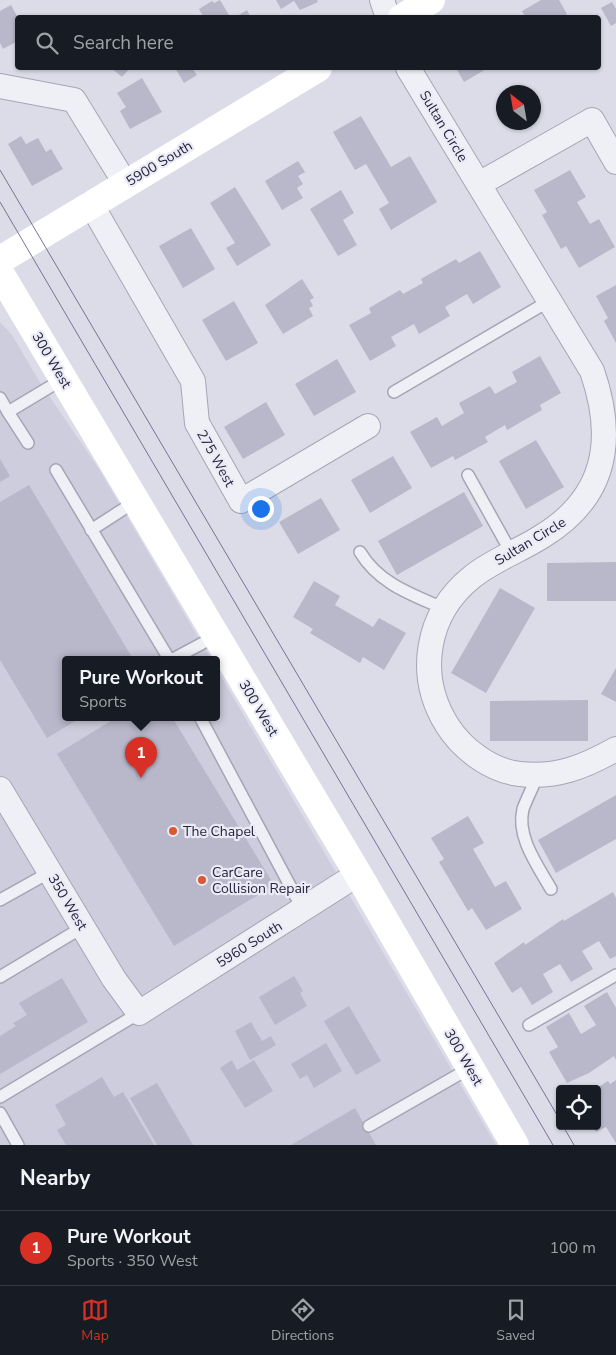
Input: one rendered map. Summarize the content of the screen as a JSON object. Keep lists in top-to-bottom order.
{
  "streets": {
    "street": [
      "Sultan Circle",
      "5900 South",
      "300 West",
      "275 West",
      "350 West",
      "5960 South"
    ]
  },
  "crossings": [
    ["5900 South", "275 West"],
    ["300 West", "5960 South"],
    ["350 West", "5960 South"]
  ],
  "places": ["The Chapel", "CarCare Collision Repair"],
  "north": "top left",
  "page": {
    "search": "Search here",
    "popup": ["Pure Workout", "Sports"],
    "pins": "1",
    "heading": "Nearby",
    "list": [
      {
        "mark": "1",
        "name": "Pure Workout",
        "note": "Sports · 350 West",
        "value": "100 m"
      }
    ],
    "nav": ["Map", "Directions", "Saved"]
  }
}
